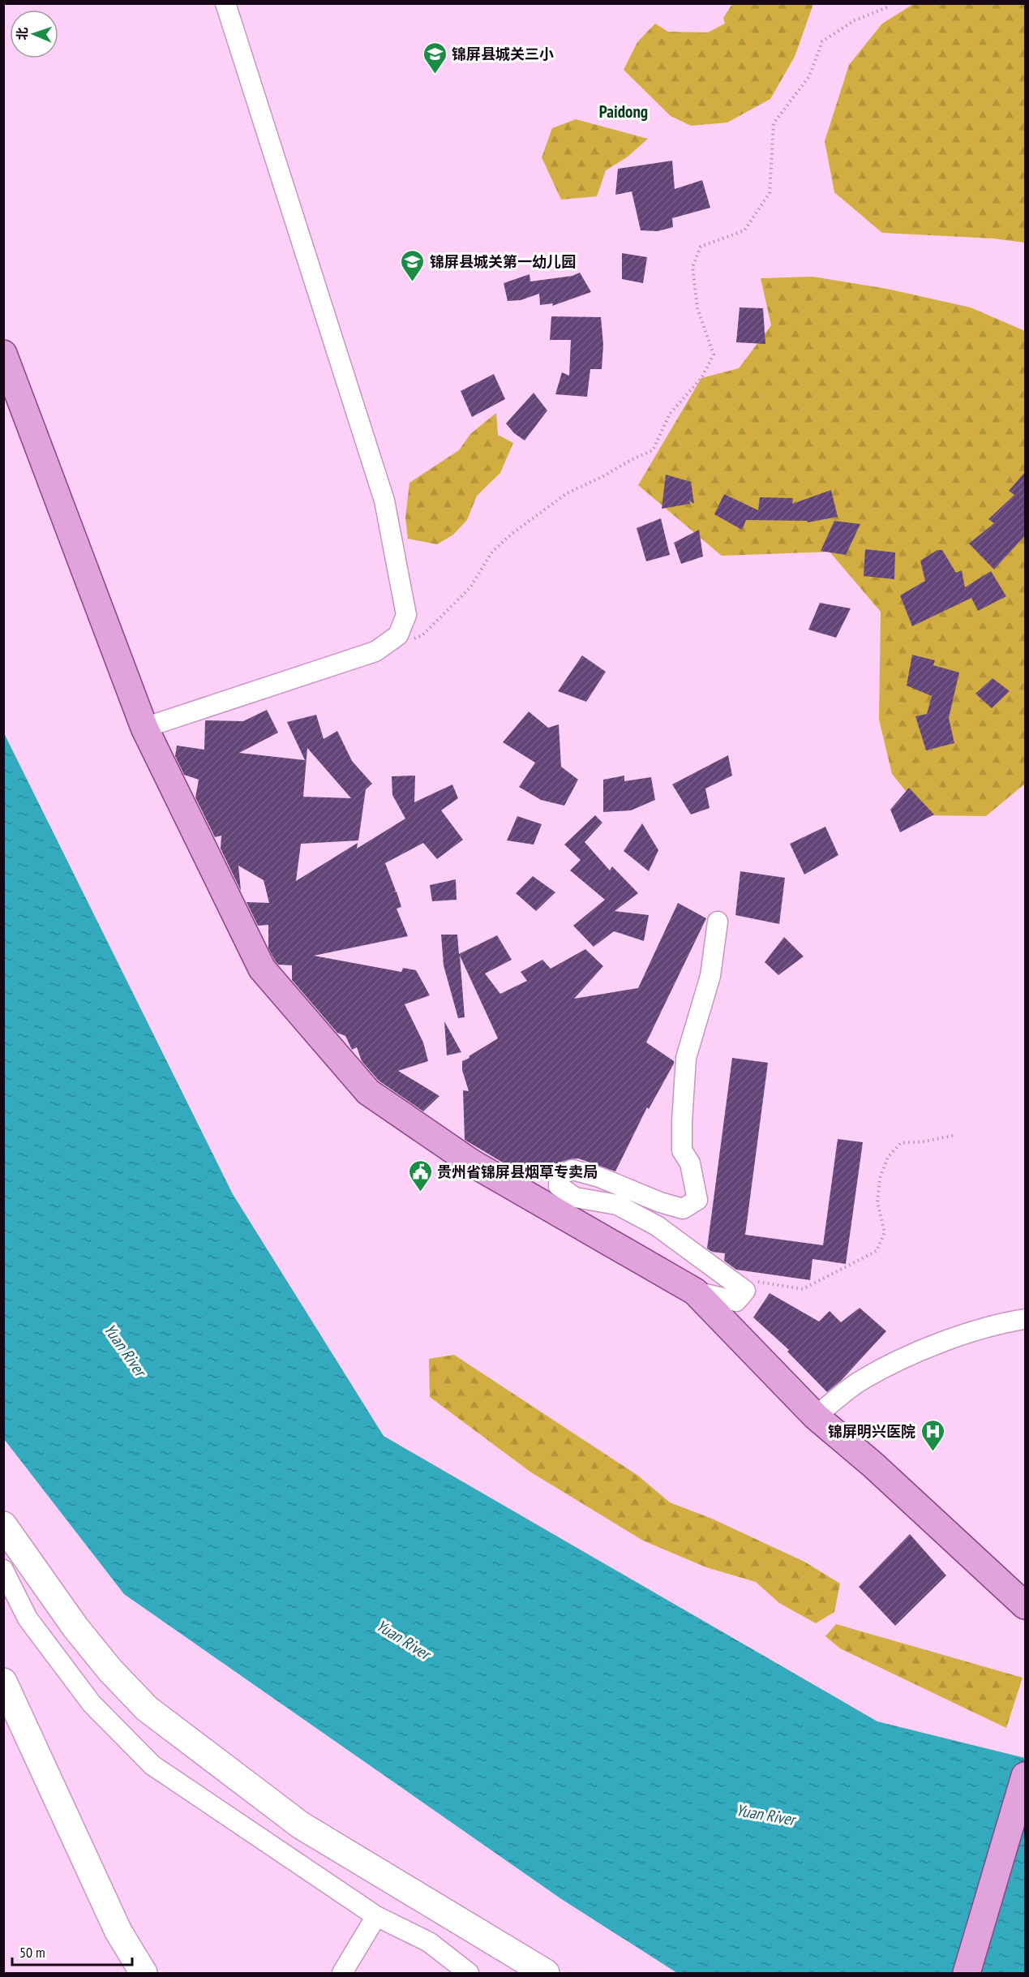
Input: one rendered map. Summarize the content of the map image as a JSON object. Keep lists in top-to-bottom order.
{
  "districts": ["Paidong"],
  "water": ["Yuan River"],
  "places": {
    "school or university": ["锦屏县城关三小", "锦屏县城关第一幼儿园"],
    "public building": ["贵州省锦屏县烟草专卖局"],
    "hospital": ["锦屏明兴医院"]
  },
  "scale_bar": "50 m",
  "north": "left"
}
